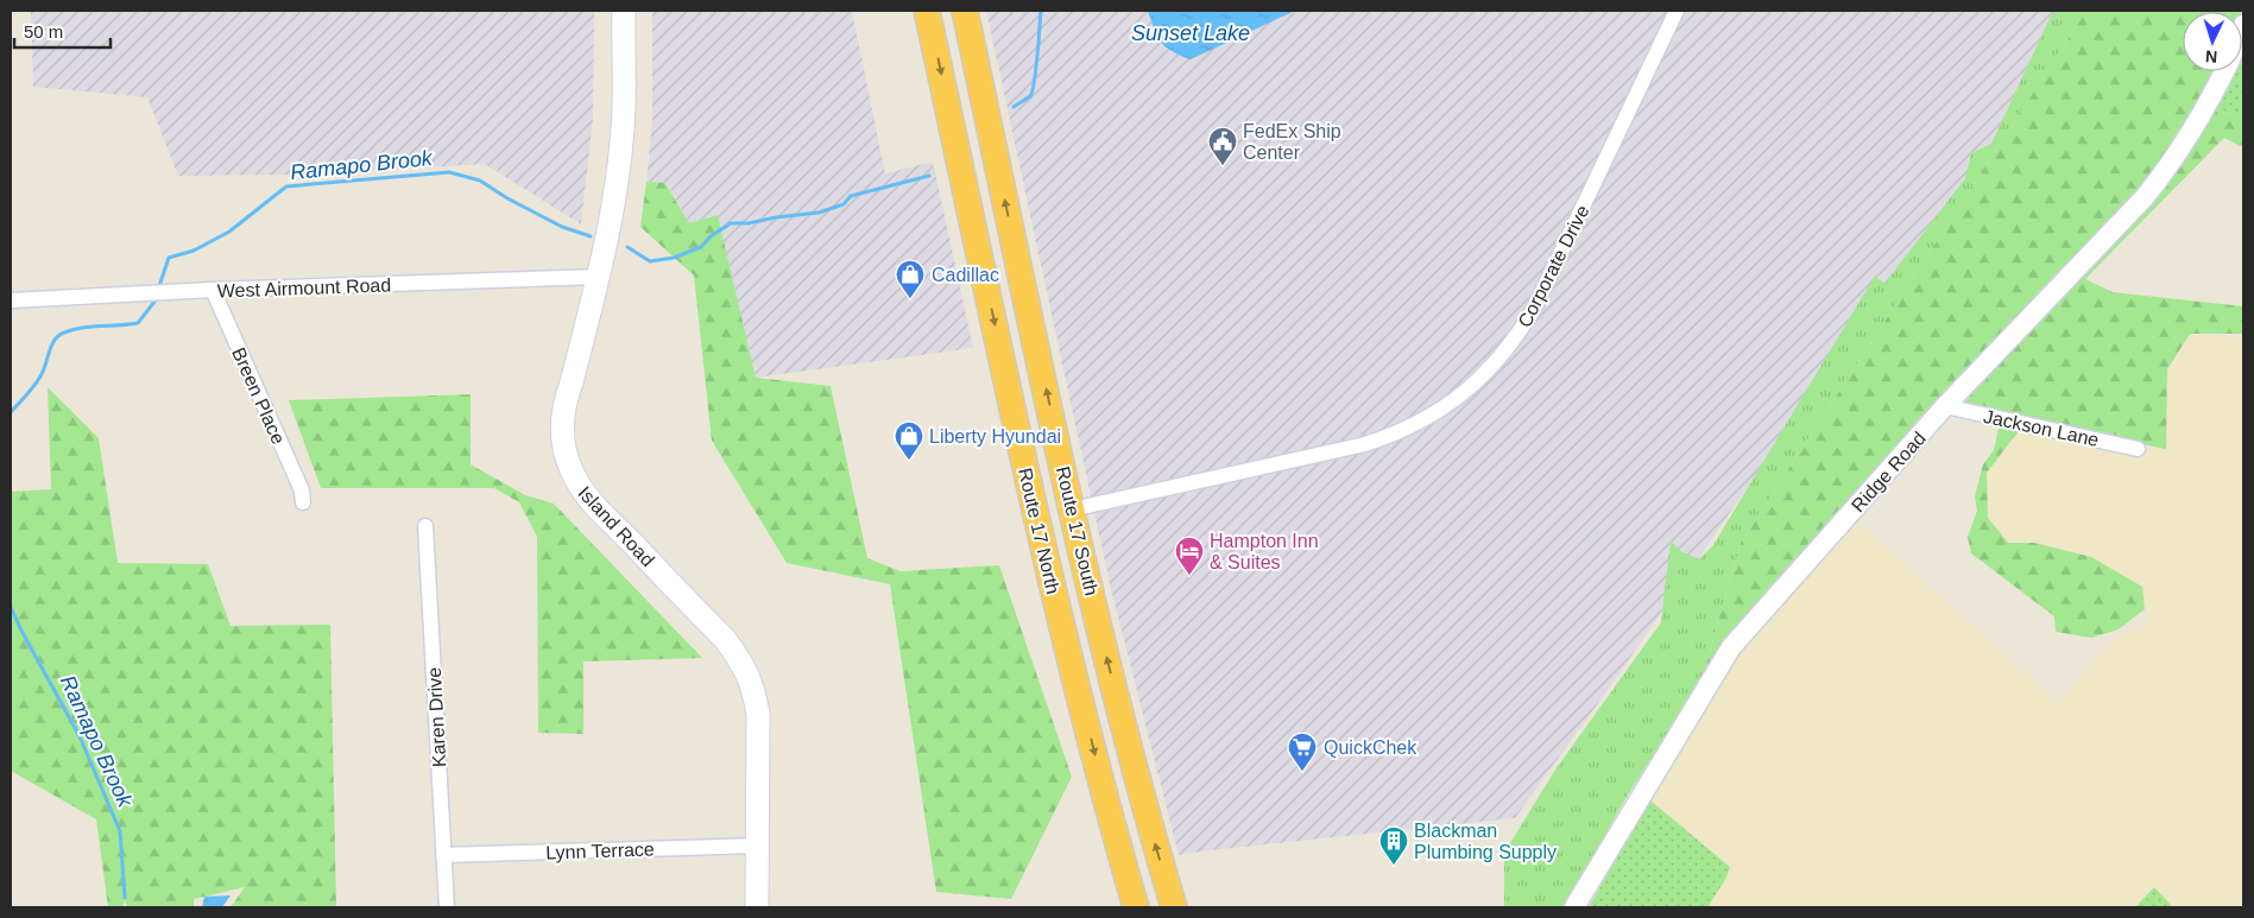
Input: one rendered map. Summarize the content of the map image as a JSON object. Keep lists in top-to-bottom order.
{
  "streets": {
    "highway": ["Route 17 North", "Route 17 South"],
    "main road": ["Island Road"],
    "street": [
      "Corporate Drive",
      "West Airmount Road",
      "Breen Place",
      "Jackson Lane",
      "Ridge Road",
      "Karen Drive",
      "Lynn Terrace"
    ]
  },
  "crossings": [
    ["Corporate Drive", "Route 17 South"],
    ["West Airmount Road", "Breen Place"],
    ["West Airmount Road", "Island Road"],
    ["Jackson Lane", "Ridge Road"],
    ["Island Road", "Lynn Terrace"],
    ["Karen Drive", "Lynn Terrace"]
  ],
  "one_way": ["Route 17 North", "Route 17 South"],
  "water": ["Sunset Lake", "Ramapo Brook"],
  "places": {
    "public building": ["FedEx Ship Center"],
    "shop": ["Cadillac", "Liberty Hyundai"],
    "hotel": ["Hampton Inn & Suites"],
    "supermarket": ["QuickChek"],
    "building": ["Blackman Plumbing Supply"]
  },
  "scale_bar": "50 m",
  "north": "bottom"
}
